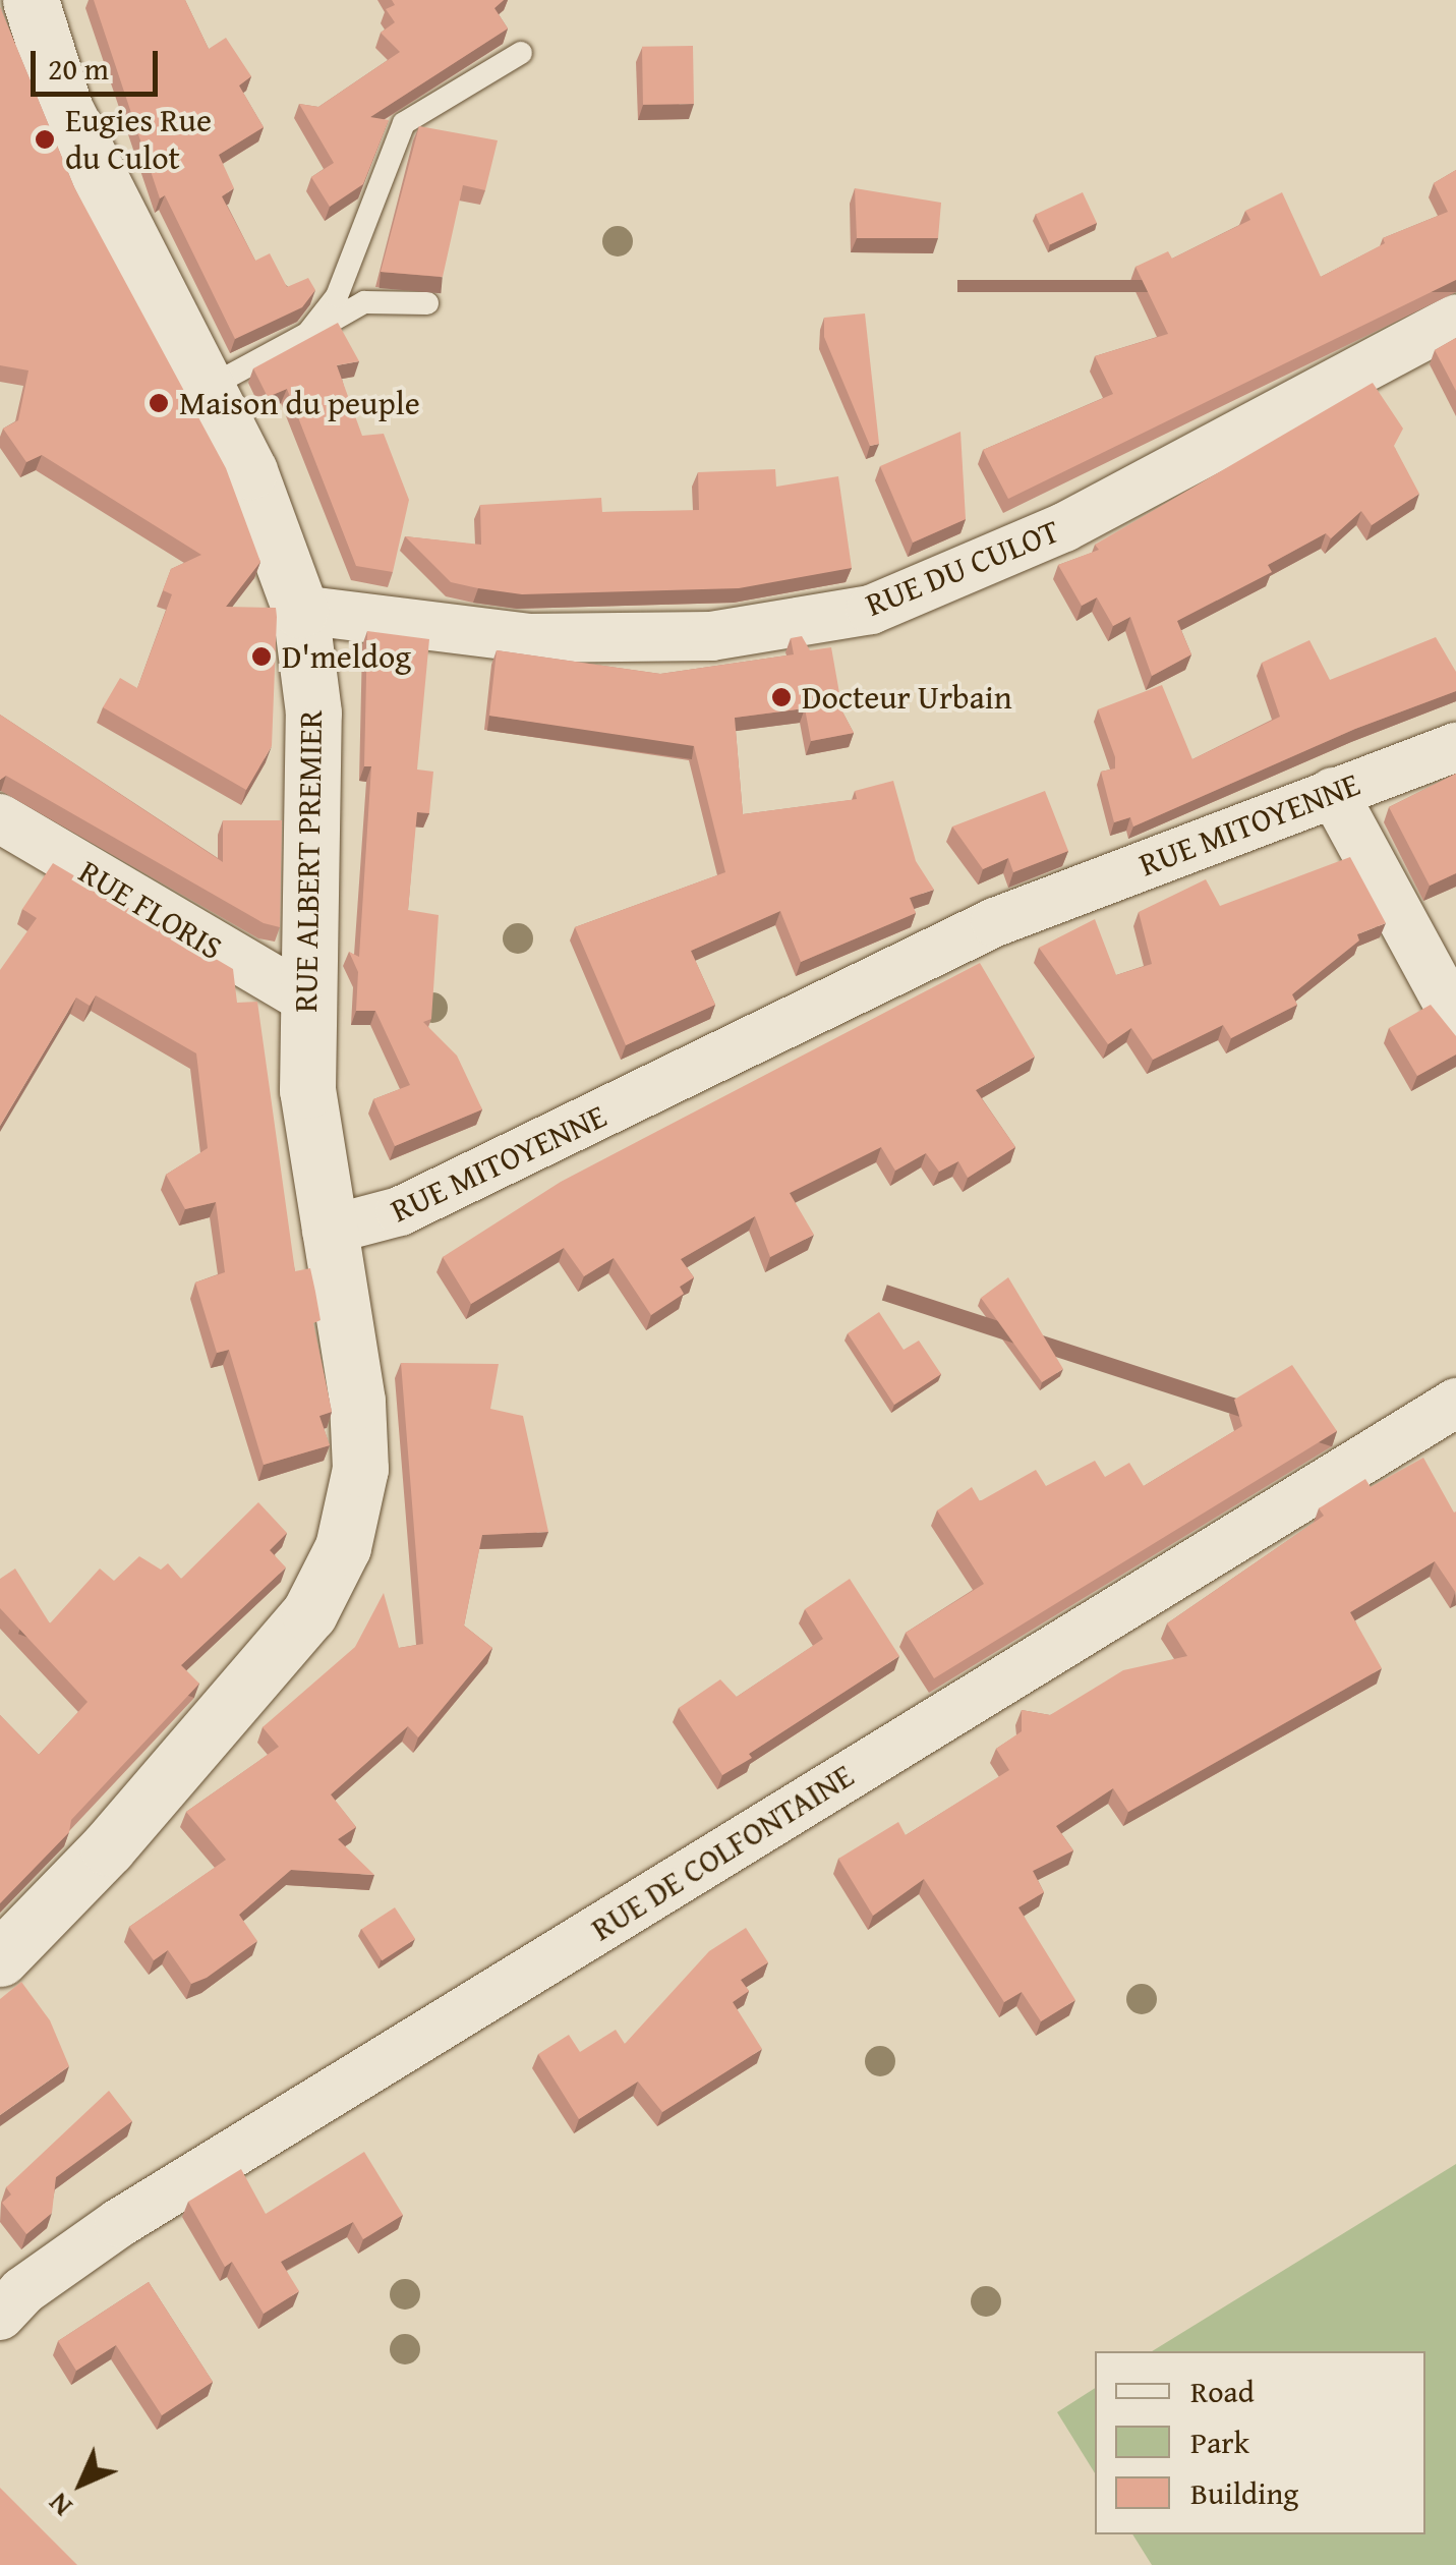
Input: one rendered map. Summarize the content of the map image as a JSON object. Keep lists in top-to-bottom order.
{
  "streets": {
    "street": [
      "RUE DU CULOT",
      "RUE MITOYENNE",
      "RUE ALBERT PREMIER",
      "RUE FLORIS",
      "RUE DE COLFONTAINE"
    ]
  },
  "crossings": [
    ["RUE DU CULOT", "RUE ALBERT PREMIER"],
    ["RUE MITOYENNE", "RUE ALBERT PREMIER"],
    ["RUE ALBERT PREMIER", "RUE FLORIS"]
  ],
  "places": [
    "Eugies Rue du Culot",
    "Maison du peuple",
    "D'meldog",
    "Docteur Urbain"
  ],
  "legend": ["Road", "Park", "Building"],
  "scale_bar": "20 m",
  "north": "bottom left"
}
